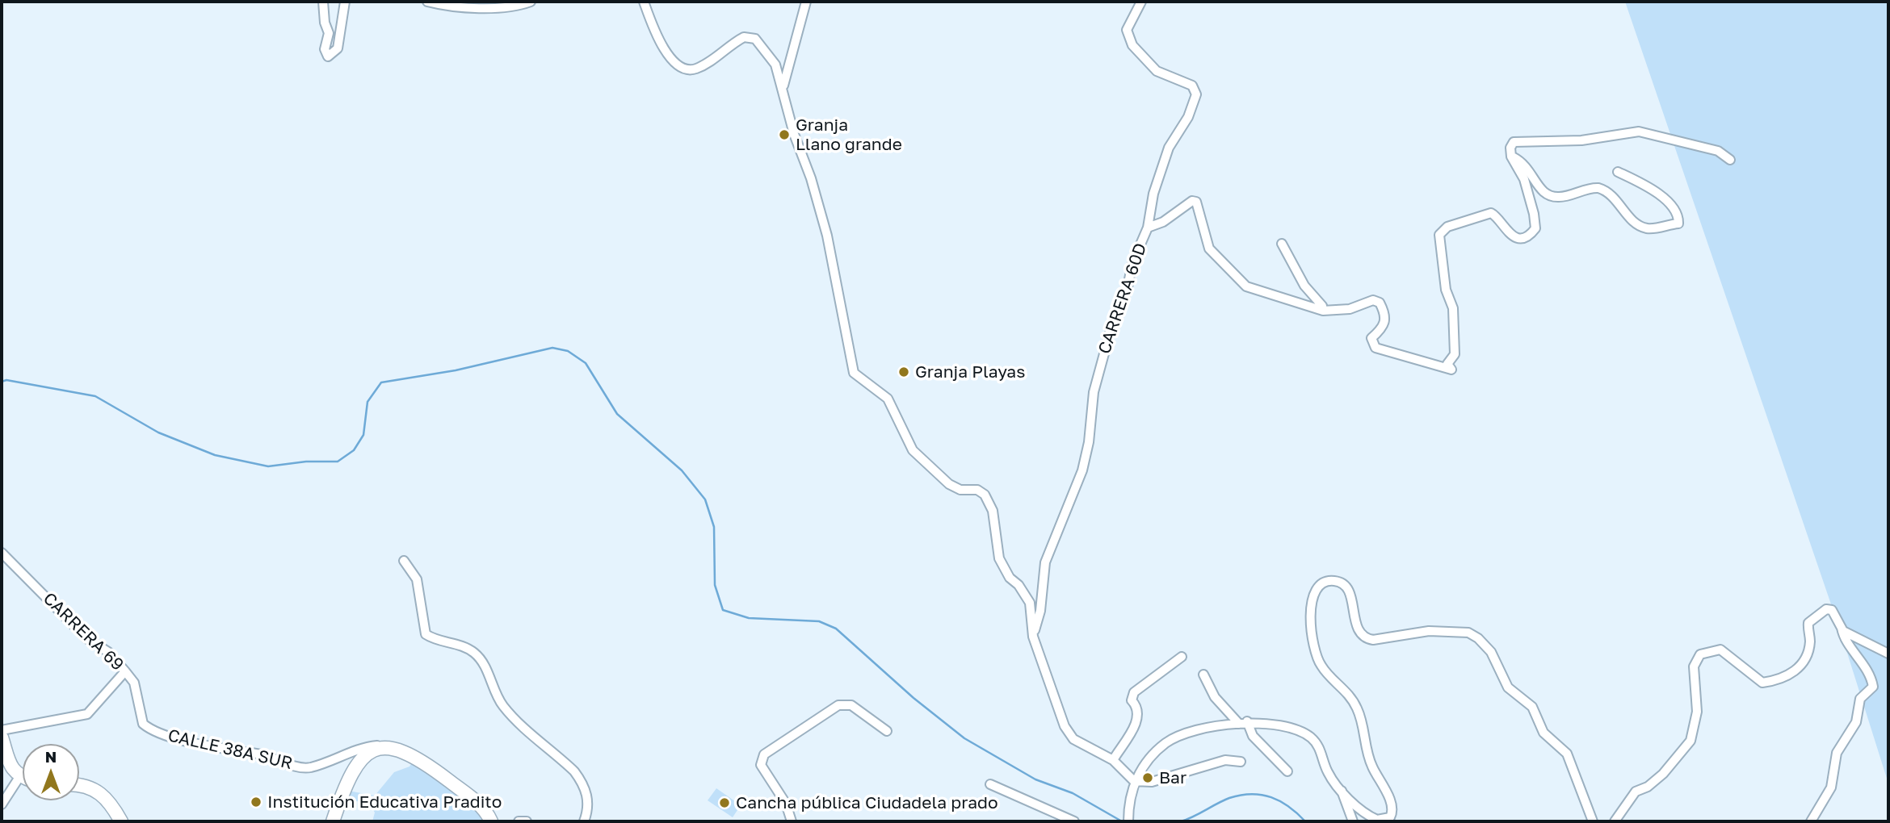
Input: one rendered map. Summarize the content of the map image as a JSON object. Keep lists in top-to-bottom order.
{
  "streets": {
    "main road": ["CALLE 38A SUR"],
    "street": ["CARRERA 60D", "CARRERA 69"]
  },
  "crossings": [
    ["CARRERA 69", "CALLE 38A SUR"]
  ],
  "places": [
    "Granja Llano grande",
    "Granja Playas",
    "Bar",
    "Institución Educativa Pradito",
    "Cancha pública Ciudadela prado"
  ],
  "north": "top"
}
